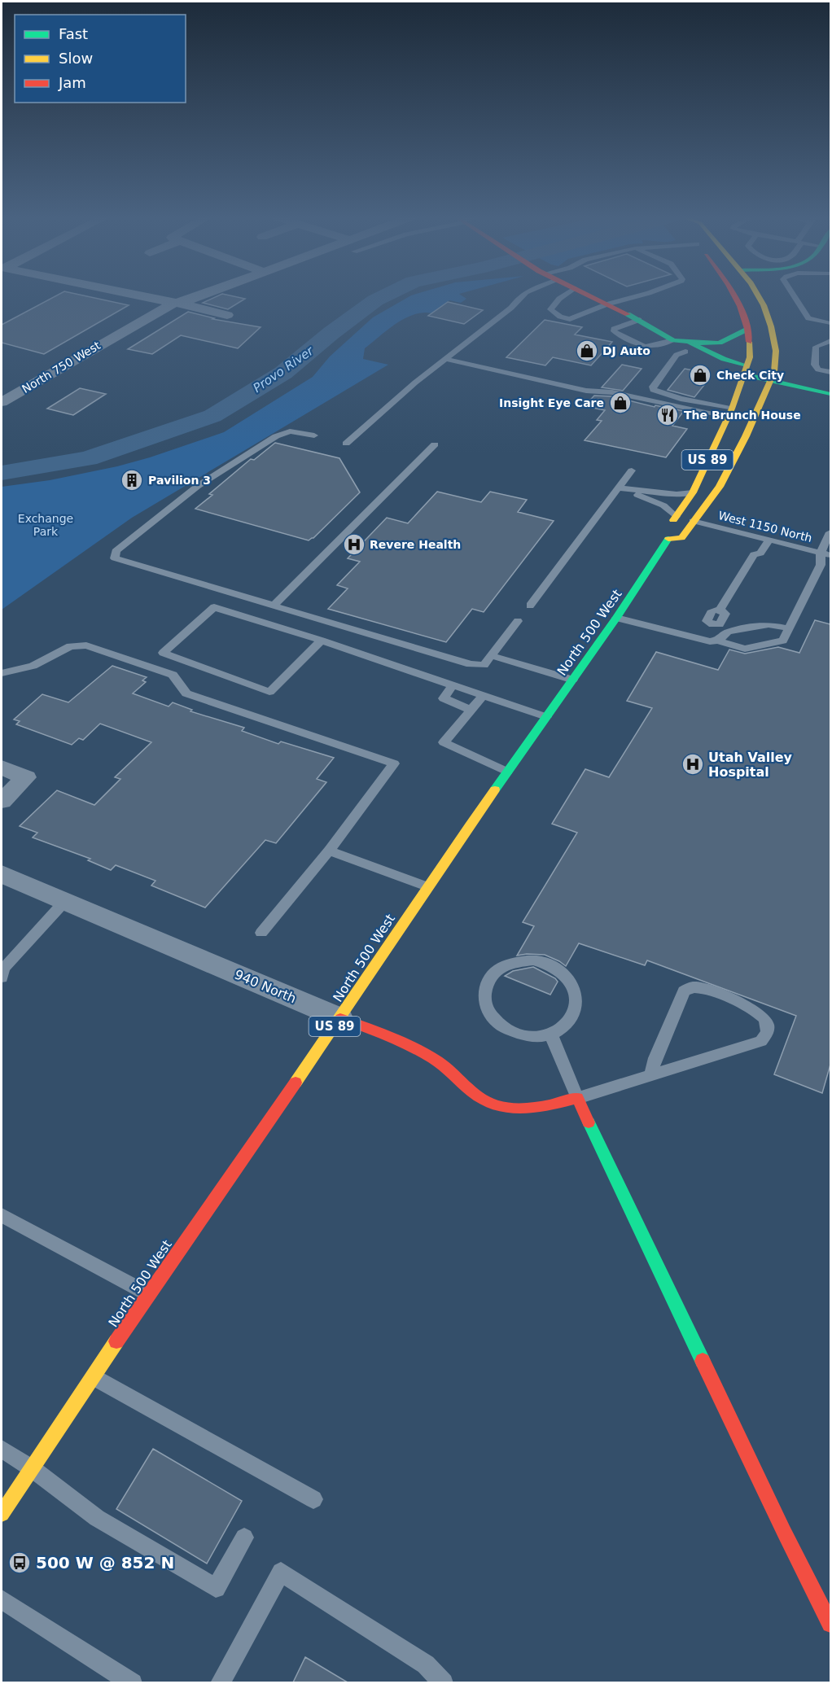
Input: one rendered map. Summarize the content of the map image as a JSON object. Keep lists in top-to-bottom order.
{
  "streets": {
    "main road": ["US 89", "North 500 West", "940 North"],
    "street": ["North 750 West"],
    "lane": ["West 1150 North"]
  },
  "crossings": [
    ["US 89", "North 500 West"],
    ["West 1150 North", "North 500 West"],
    ["North 500 West", "940 North"]
  ],
  "water": ["Provo River"],
  "parks": ["Exchange Park"],
  "places": {
    "shop": ["DJ Auto", "Check City", "Insight Eye Care"],
    "restaurant": ["The Brunch House"],
    "building": ["Pavilion 3"],
    "hospital": ["Revere Health", "Utah Valley Hospital"],
    "bus stop": ["500 W @ 852 N"]
  },
  "legend": ["Fast", "Slow", "Jam"]
}
